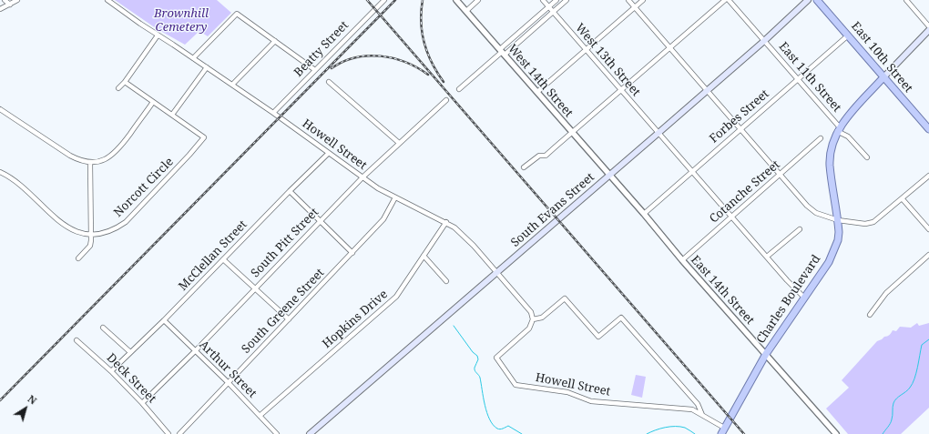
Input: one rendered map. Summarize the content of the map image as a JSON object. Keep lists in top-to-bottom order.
{
  "streets": {
    "main road": ["East 10th Street", "South Evans Street", "Charles Boulevard"],
    "street": [
      "Beatty Street",
      "West 13th Street",
      "East 11th Street",
      "West 14th Street",
      "Forbes Street",
      "Howell Street",
      "Norcott Circle",
      "Cotanche Street",
      "South Pitt Street",
      "McClellan Street",
      "East 14th Street",
      "South Greene Street",
      "Hopkins Drive",
      "Arthur Street",
      "Deck Street"
    ]
  },
  "crossings": [
    ["Beatty Street", "Howell Street"],
    ["East 10th Street", "Forbes Street"],
    ["East 10th Street", "Charles Boulevard"],
    ["West 13th Street", "Forbes Street"],
    ["West 13th Street", "Cotanche Street"],
    ["West 13th Street", "South Evans Street"],
    ["West 13th Street", "Charles Boulevard"],
    ["East 11th Street", "Forbes Street"],
    ["East 11th Street", "South Evans Street"],
    ["East 11th Street", "Charles Boulevard"],
    ["West 14th Street", "South Evans Street"],
    ["West 14th Street", "East 14th Street"],
    ["Forbes Street", "East 14th Street"],
    ["Howell Street", "South Evans Street"],
    ["Howell Street", "South Pitt Street"],
    ["Howell Street", "McClellan Street"],
    ["Howell Street", "Charles Boulevard"],
    ["Howell Street", "South Greene Street"],
    ["Howell Street", "Hopkins Drive"],
    ["Cotanche Street", "East 14th Street"],
    ["South Evans Street", "East 14th Street"],
    ["South Pitt Street", "Arthur Street"],
    ["South Pitt Street", "Deck Street"],
    ["McClellan Street", "Arthur Street"],
    ["McClellan Street", "Deck Street"],
    ["East 14th Street", "Charles Boulevard"],
    ["South Greene Street", "Arthur Street"],
    ["Hopkins Drive", "Arthur Street"]
  ],
  "parks": ["Brownhill Cemetery"],
  "north": "top right"
}
